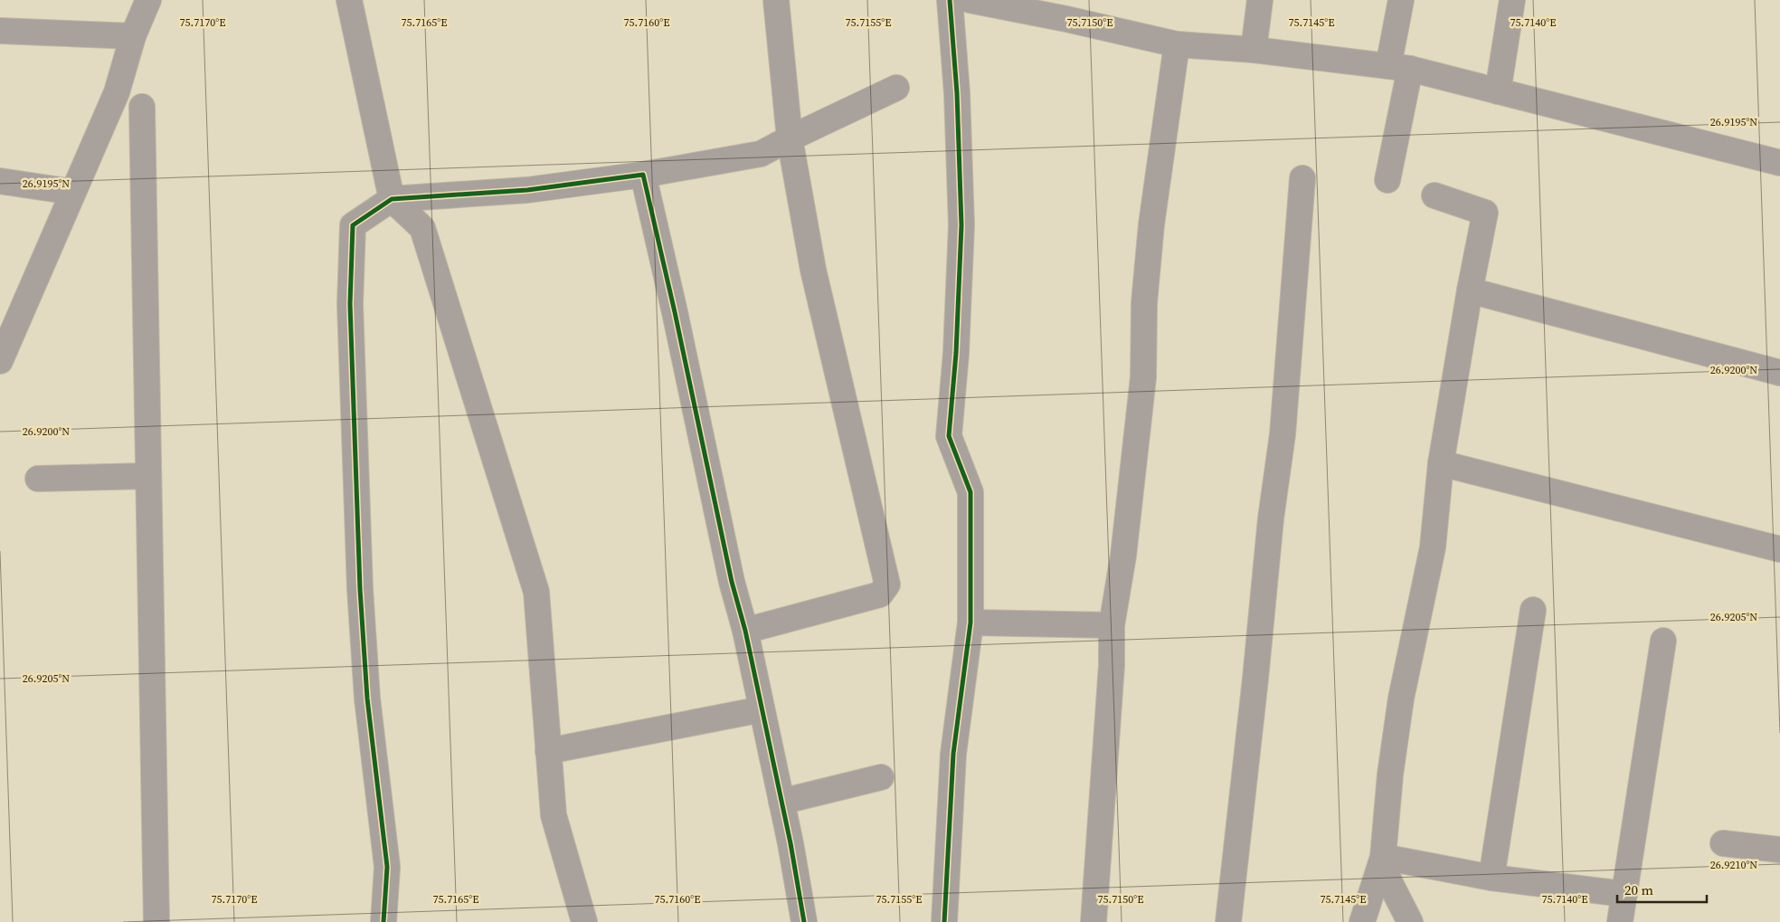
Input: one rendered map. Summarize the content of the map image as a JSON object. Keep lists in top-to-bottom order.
{
  "scale_bar": "20 m",
  "coordinates": [
    "75.7170°E",
    "75.7165°E",
    "75.7160°E",
    "75.7155°E",
    "75.7150°E",
    "75.7145°E",
    "75.7140°E",
    "26.9195°N",
    "26.9200°N",
    "26.9205°N",
    "26.9210°N"
  ]
}
